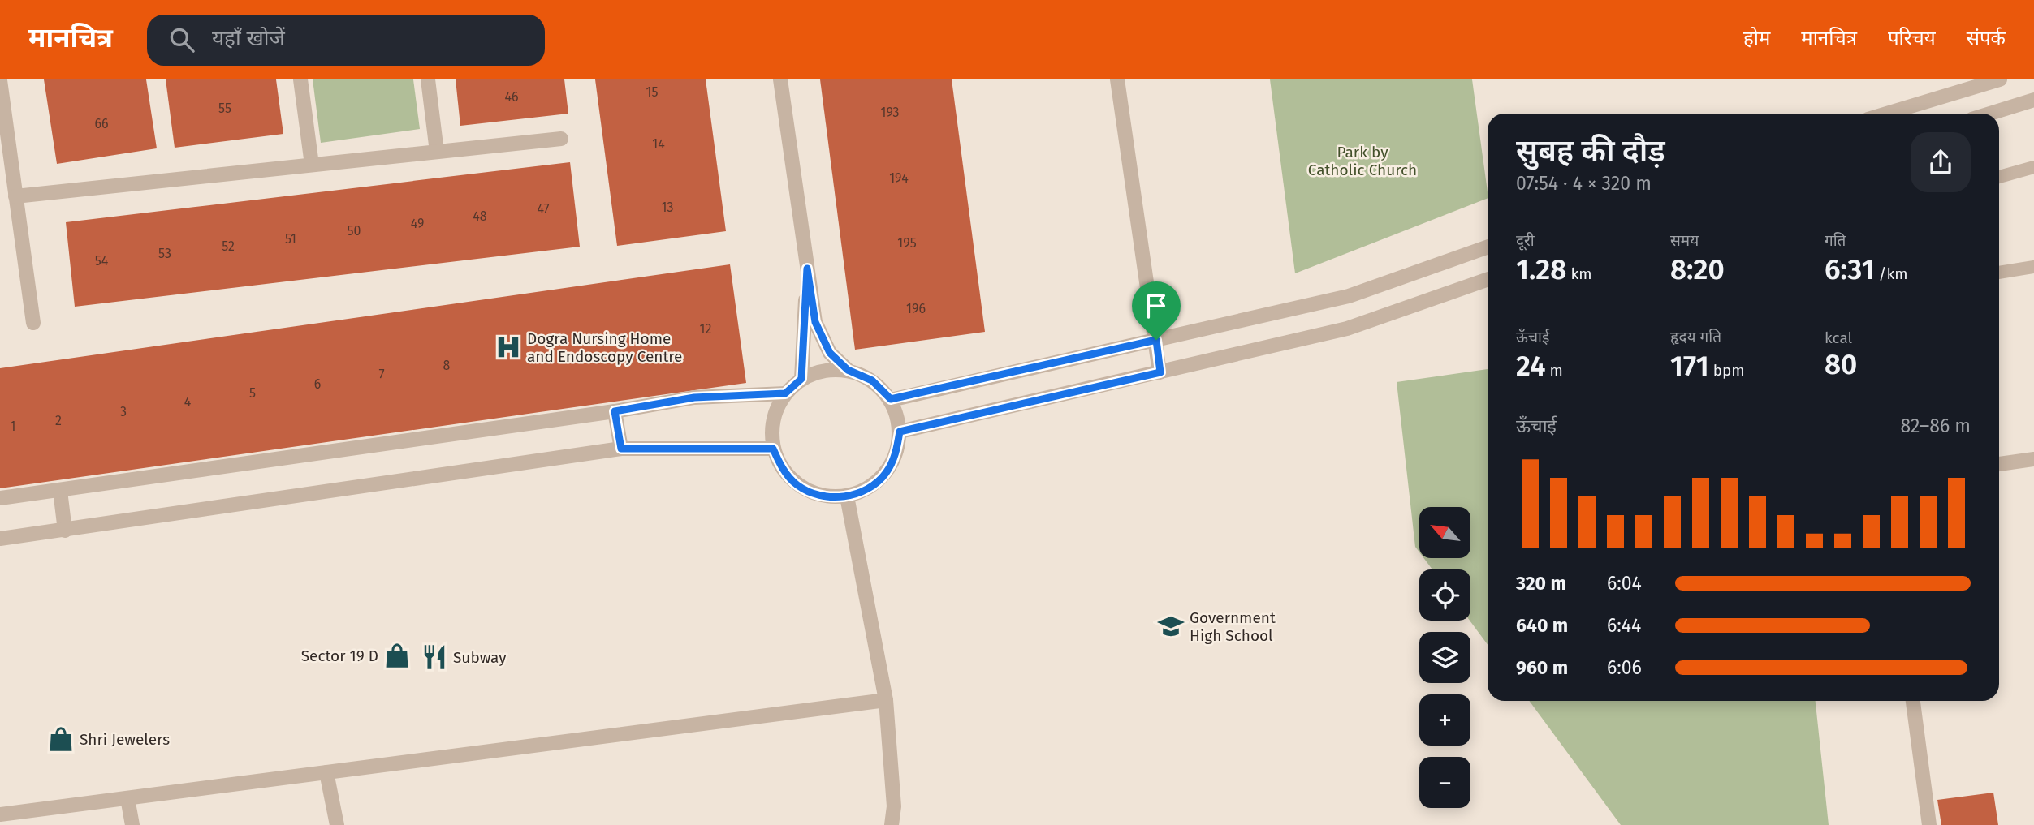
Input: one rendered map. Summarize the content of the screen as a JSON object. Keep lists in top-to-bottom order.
{
  "parks": ["Park by Catholic Church"],
  "places": {
    "hospital": ["Dogra Nursing Home and Endoscopy Centre"],
    "school or university": ["Government High School"],
    "shop": ["Sector 19 D", "Shri Jewelers"],
    "restaurant": ["Subway"]
  },
  "house_numbers": [
    "15",
    "46",
    "55",
    "193",
    "66",
    "14",
    "194",
    "13",
    "47",
    "48",
    "49",
    "50",
    "51",
    "195",
    "52",
    "53",
    "54",
    "196",
    "12",
    "8",
    "7",
    "6",
    "5",
    "4",
    "3",
    "2",
    "1"
  ],
  "north": "top left",
  "page": {
    "header": "मानचित्र",
    "search": "यहाँ खोजें",
    "nav": [
      "होम",
      "मानचित्र",
      "परिचय",
      "संपर्क"
    ],
    "heading": ["सुबह की दौड़", "07:54 · 4 × 320 m"],
    "stats": [
      ["दूरी", "1.28 km"],
      ["समय", "8:20"],
      ["गति", "6:31 /km"],
      ["ऊँचाई", "24 m"],
      ["हृदय गति", "171 bpm"],
      ["kcal", "80"]
    ],
    "chart": ["ऊँचाई", "82–86 m"],
    "map_buttons": ["+", "−"],
    "list": [
      {
        "name": "320 m",
        "note": "6:04"
      },
      {
        "name": "640 m",
        "note": "6:44"
      },
      {
        "name": "960 m",
        "note": "6:06"
      }
    ]
  }
}
